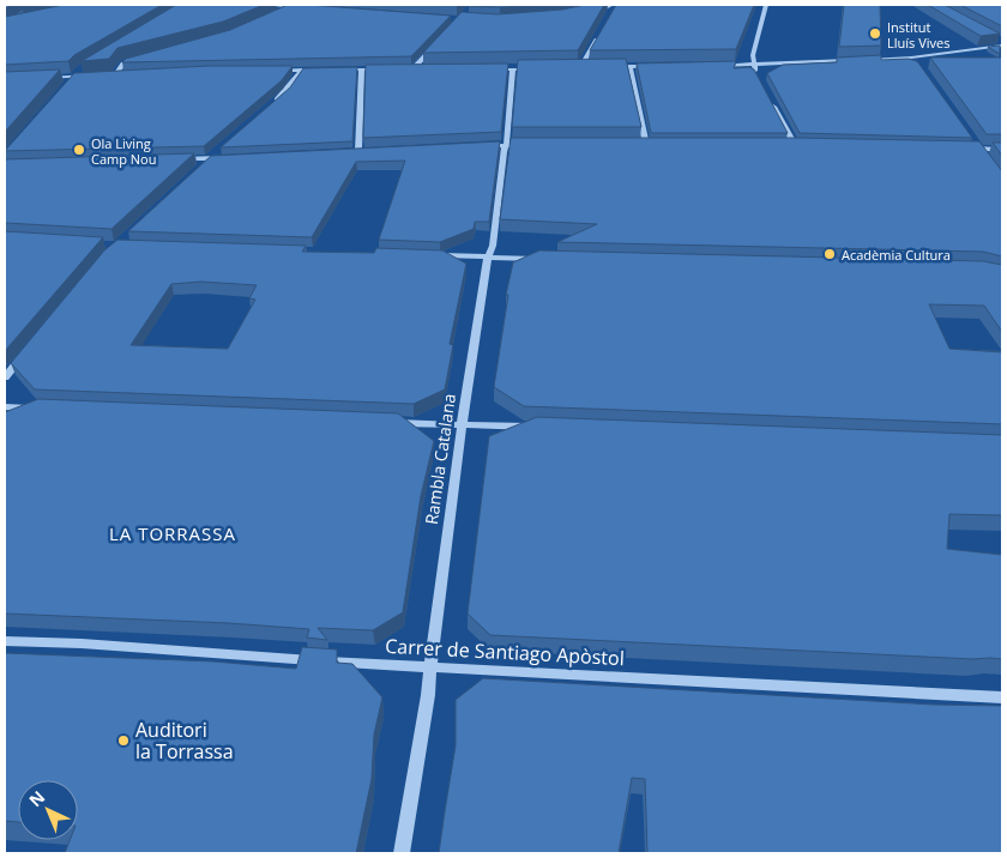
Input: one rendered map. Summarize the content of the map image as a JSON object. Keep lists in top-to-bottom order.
{
  "streets": {
    "street": ["Rambla Catalana", "Carrer de Santiago Apòstol"]
  },
  "crossings": [
    ["Rambla Catalana", "Carrer de Santiago Apòstol"]
  ],
  "districts": ["LA TORRASSA"],
  "places": [
    "Institut Lluís Vives",
    "Ola Living Camp Nou",
    "Acadèmia Cultura",
    "Auditori la Torrassa"
  ],
  "north": "top left"
}
